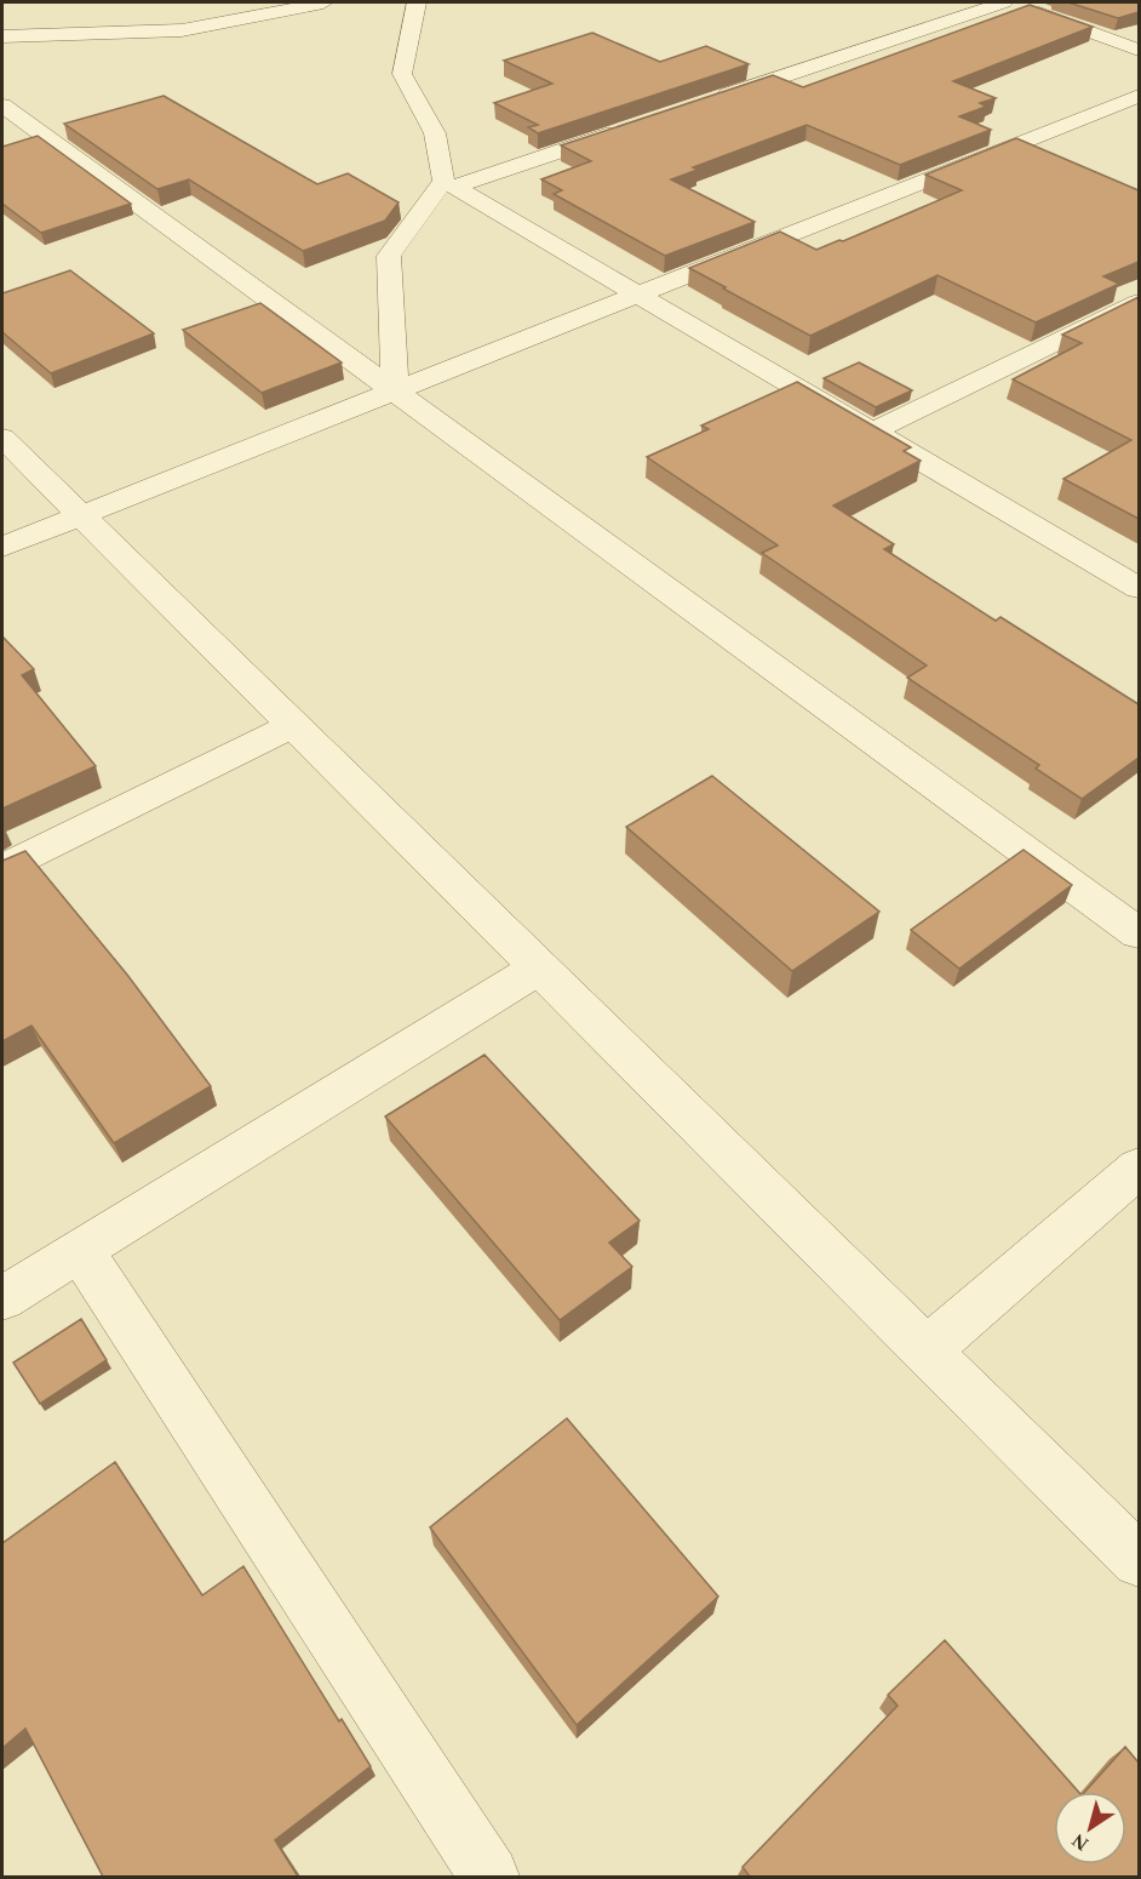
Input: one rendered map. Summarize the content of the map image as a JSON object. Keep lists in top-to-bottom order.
{
  "north": "bottom left"
}
